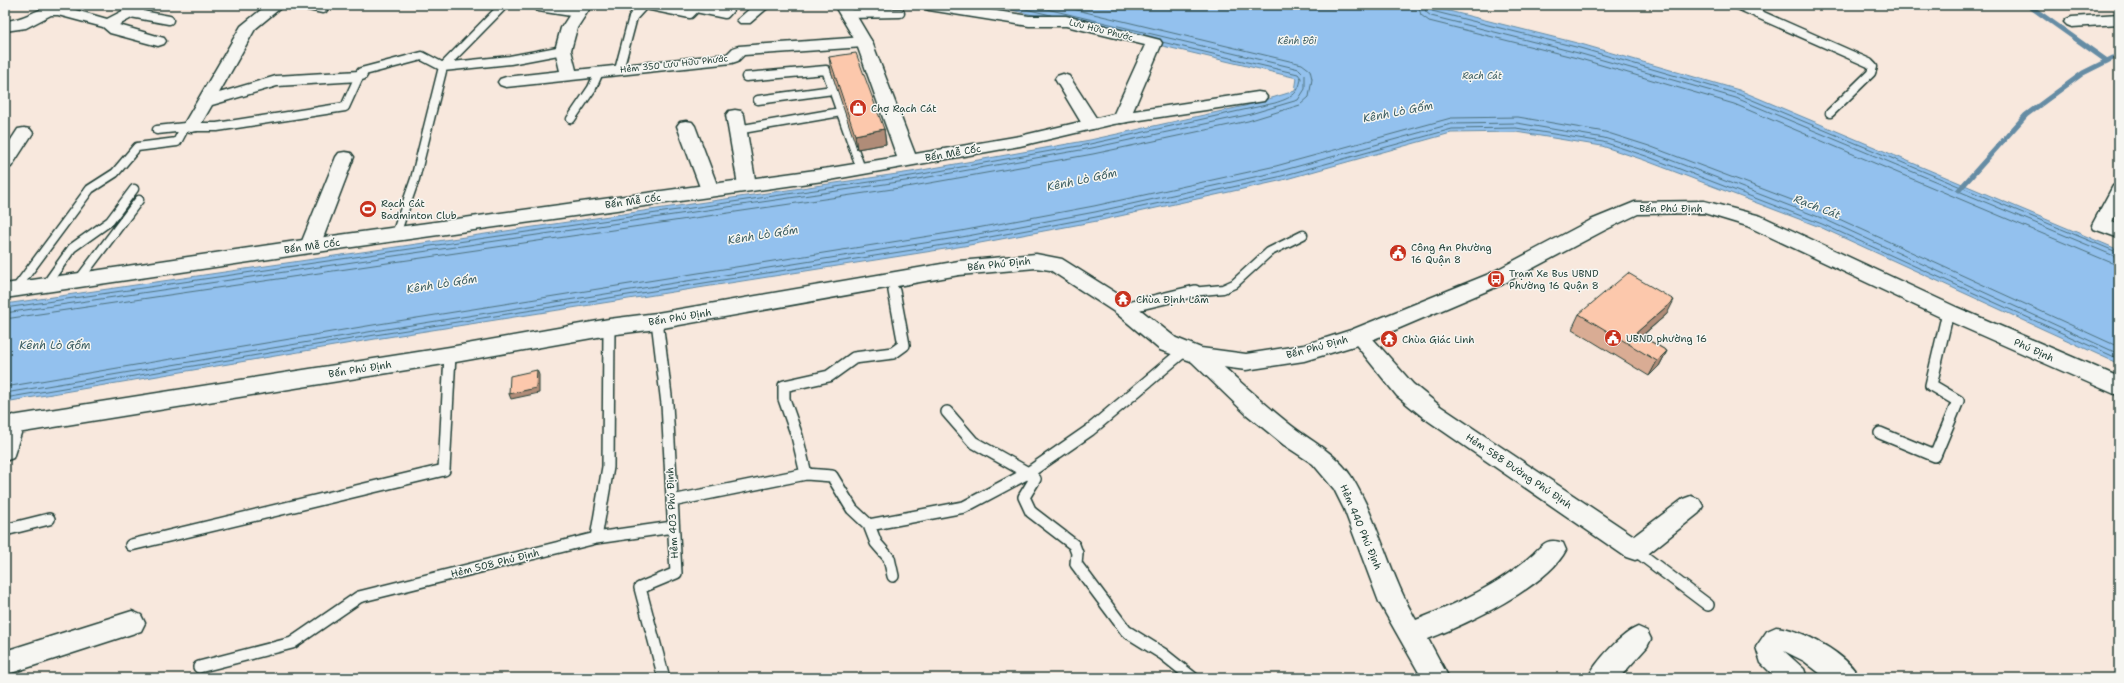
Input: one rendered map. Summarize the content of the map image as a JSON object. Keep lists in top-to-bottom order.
{
  "streets": {
    "street": [
      "Lưu Hữu Phước",
      "Hẻm 350 Lưu Hữu Phước",
      "Bến Mễ Cốc",
      "Bến Phú Định",
      "Phú Định",
      "Hẻm 588 Đường Phú Định",
      "Hẻm 440 Phú Định"
    ],
    "lane": ["Hẻm 403 Phú Định", "Hẻm 508 Phú Định"]
  },
  "crossings": [
    ["Lưu Hữu Phước", "Bến Mễ Cốc"],
    ["Bến Phú Định", "Phú Định"],
    ["Bến Phú Định", "Hẻm 588 Đường Phú Định"],
    ["Bến Phú Định", "Hẻm 403 Phú Định"],
    ["Bến Phú Định", "Hẻm 440 Phú Định"],
    ["Hẻm 403 Phú Định", "Hẻm 508 Phú Định"]
  ],
  "water": ["Kênh Đôi", "Rạch Cát", "Kênh Lò Gốm"],
  "places": {
    "shop": ["Chợ Rạch Cát"],
    "sports": ["Rạch Cát Badminton Club"],
    "public building": ["Công An Phường 16 Quận 8", "UBND phường 16"],
    "bus stop": ["Trạm Xe Bus UBND Phường 16 Quận 8"],
    "temple": ["Chùa Định Lâm", "Chùa Giác Linh"]
  }
}
